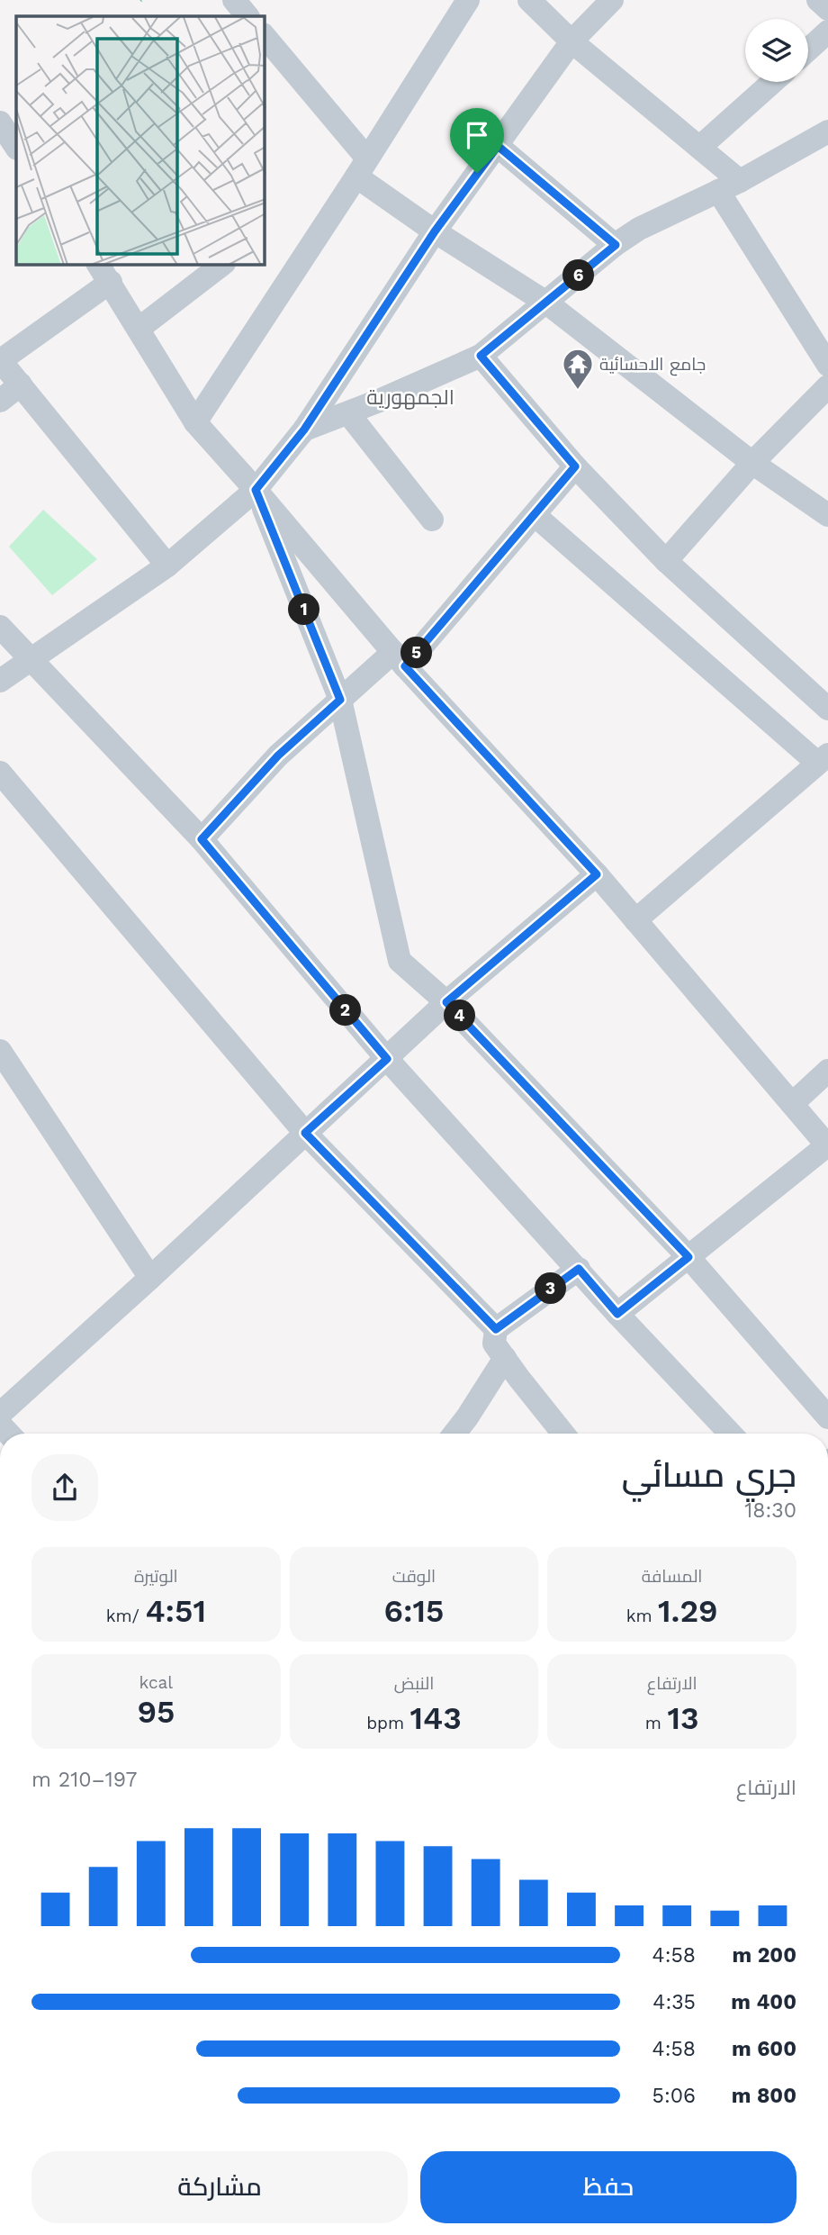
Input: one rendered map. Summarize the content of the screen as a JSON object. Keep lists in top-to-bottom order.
{
  "districts": ["الجمهورية"],
  "places": {
    "temple": ["جامع الاحسائية"]
  },
  "page": {
    "pins": [
      "6",
      "1",
      "5",
      "2",
      "4",
      "3"
    ],
    "heading": ["جري مسائي", "18:30"],
    "stats": [
      ["المسافة", "1.29 km"],
      ["الوقت", "6:15"],
      ["الوتيرة", "4:51 /km"],
      ["الارتفاع", "13 m"],
      ["النبض", "143 bpm"],
      ["kcal", "95"]
    ],
    "chart": ["الارتفاع", "197–210 m"],
    "list": [
      {
        "name": "200 m",
        "note": "4:58"
      },
      {
        "name": "400 m",
        "note": "4:35"
      },
      {
        "name": "600 m",
        "note": "4:58"
      },
      {
        "name": "800 m",
        "note": "5:06"
      }
    ],
    "buttons": ["حفظ", "مشاركة"]
  }
}
